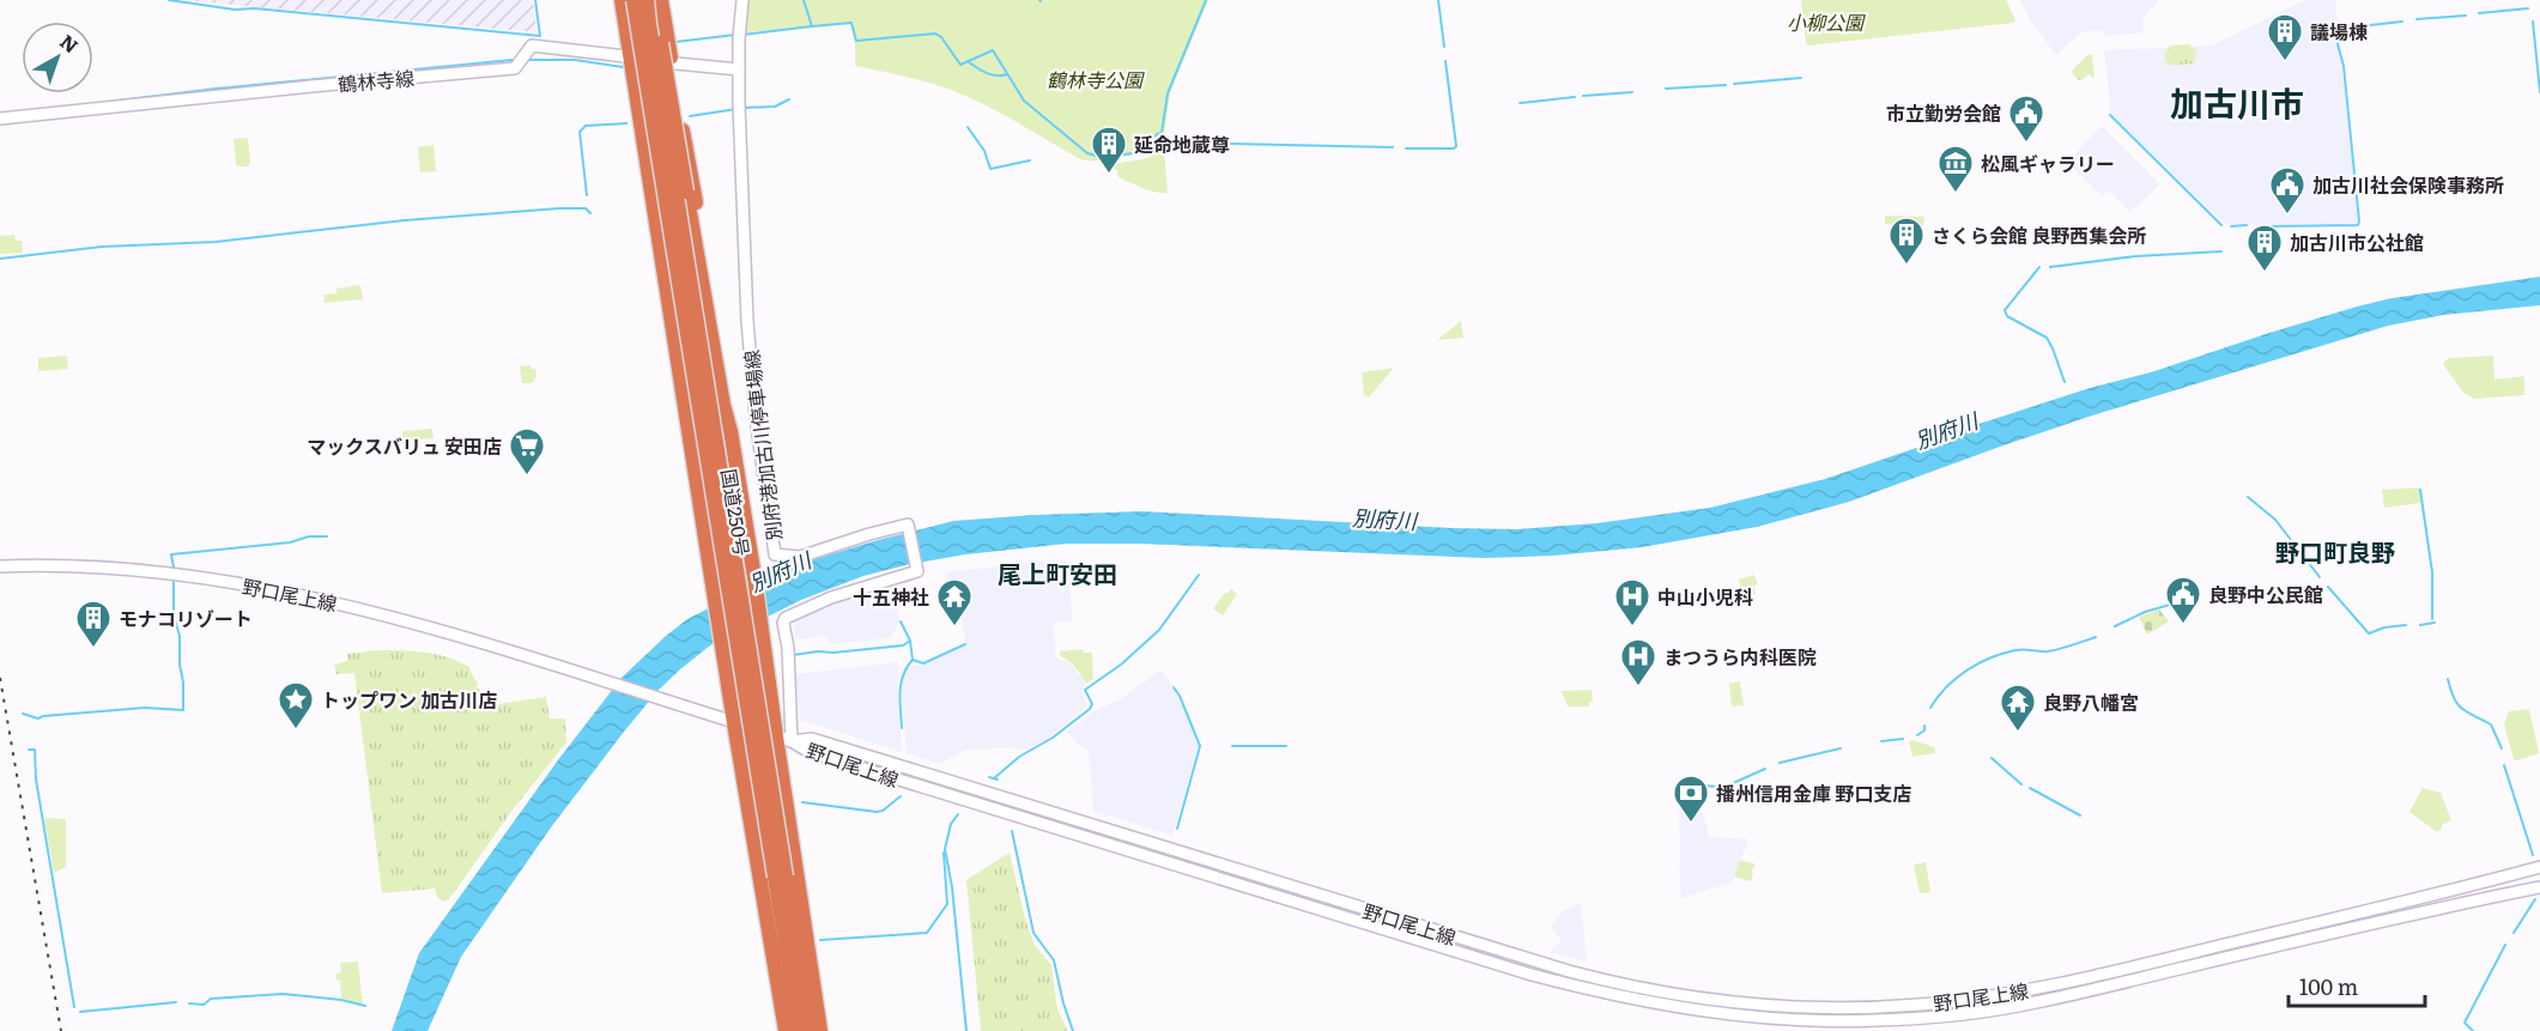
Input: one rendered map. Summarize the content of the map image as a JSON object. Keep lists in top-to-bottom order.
{
  "streets": {
    "highway": ["国道250号"],
    "main road": ["鶴林寺線", "別府港加古川停車場線", "野口尾上線"]
  },
  "crossings": [
    ["鶴林寺線", "別府港加古川停車場線"],
    ["別府港加古川停車場線", "野口尾上線"]
  ],
  "districts": ["加古川市", "野口町良野", "尾上町安田"],
  "water": ["別府川"],
  "parks": ["小柳公園", "鶴林寺公園"],
  "places": {
    "building": [
      "議場棟",
      "延命地蔵尊",
      "さくら会館 良野西集会所",
      "加古川市公社館",
      "モナコリゾート"
    ],
    "public building": ["市立勤労会館", "加古川社会保険事務所", "良野中公民館"],
    "museum": ["松風ギャラリー"],
    "supermarket": ["マックスバリュ 安田店"],
    "temple": ["十五神社", "良野八幡宮"],
    "hospital": ["中山小児科", "まつうら内科医院"],
    "place": ["トップワン 加古川店"],
    "bank": ["播州信用金庫 野口支店"]
  },
  "scale_bar": "100 m",
  "north": "top right"
}
